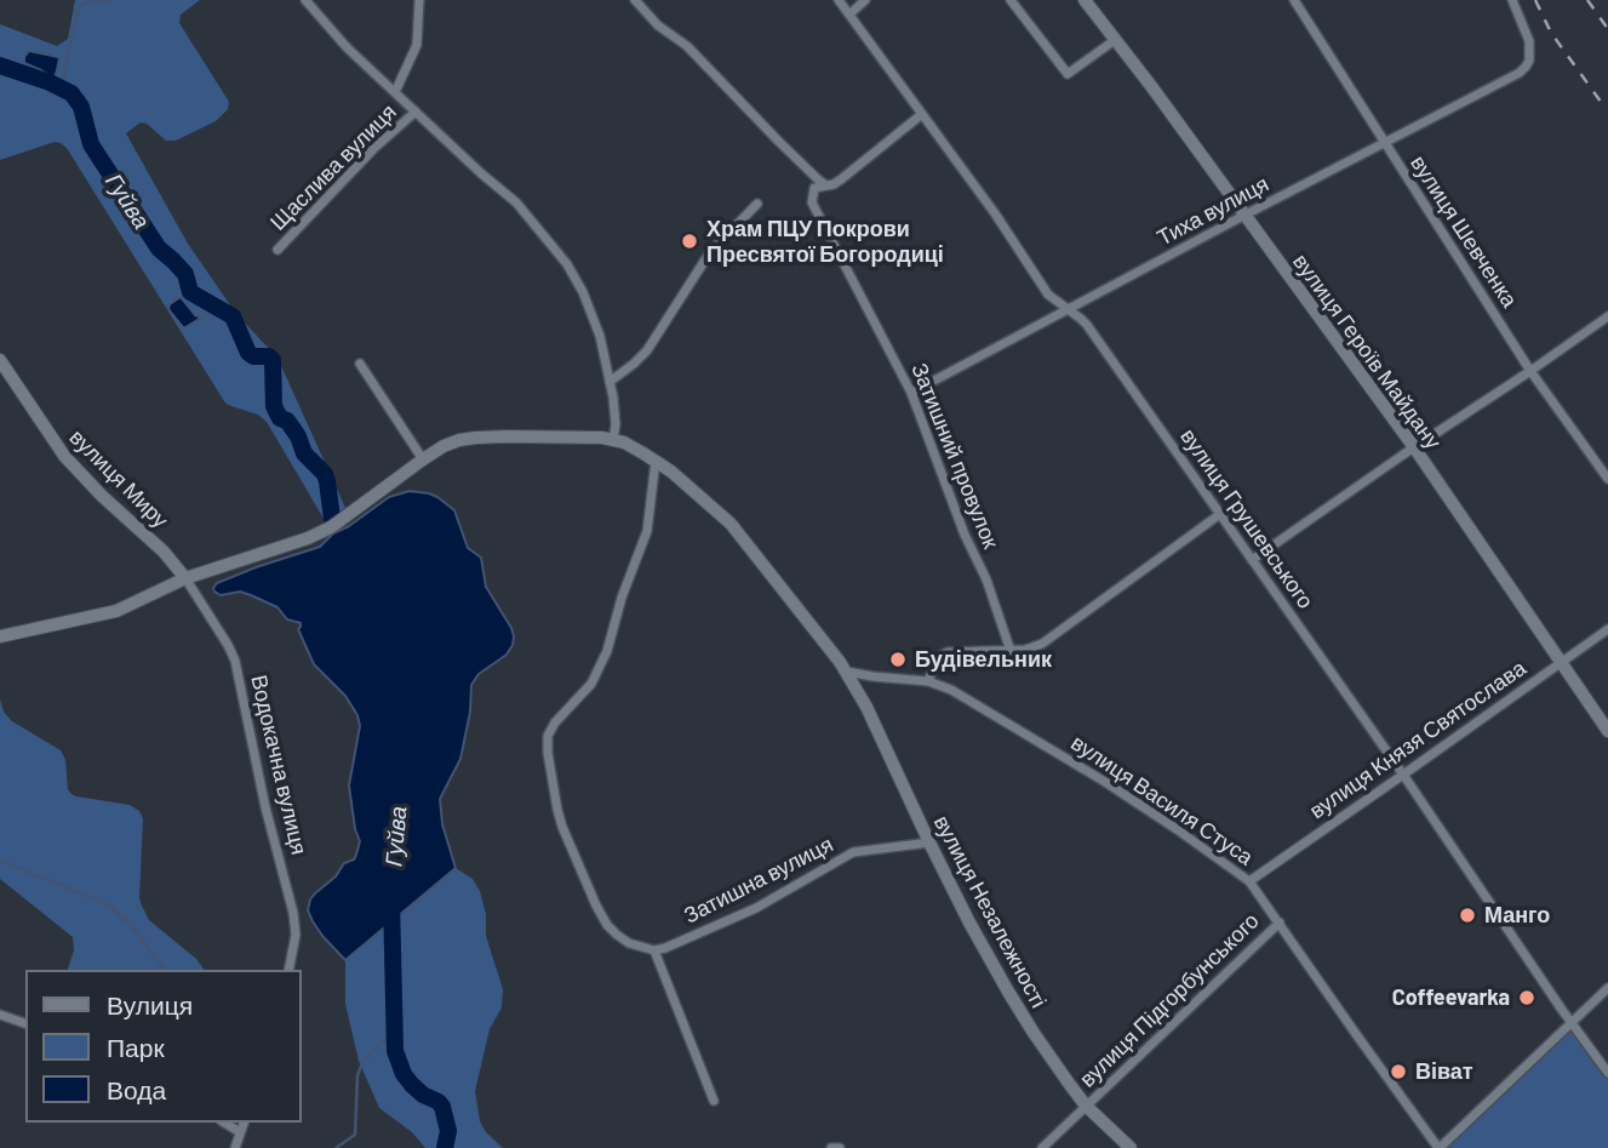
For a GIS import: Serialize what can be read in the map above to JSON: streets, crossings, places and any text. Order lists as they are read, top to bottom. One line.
{"streets":{"street":["Щаслива вулиця","Тиха вулиця","вулиця Шевченка","вулиця Героїв Майдану","Затишний провулок","вулиця Миру","вулиця Грушевського","вулиця Князя Святослава","Водокачна вулиця","вулиця Василя Стуса","Затишна вулиця","вулиця Незалежності","вулиця Підгорбунського"]},"crossings":[["Щаслива вулиця","вулиця Незалежності"],["Тиха вулиця","вулиця Шевченка"],["Тиха вулиця","вулиця Героїв Майдану"],["Тиха вулиця","Затишний провулок"],["Тиха вулиця","вулиця Грушевського"],["вулиця Героїв Майдану","вулиця Князя Святослава"],["вулиця Миру","Водокачна вулиця"],["вулиця Грушевського","вулиця Князя Святослава"],["вулиця Князя Святослава","вулиця Василя Стуса"],["вулиця Василя Стуса","вулиця Незалежності"],["вулиця Василя Стуса","вулиця Підгорбунського"],["Затишна вулиця","вулиця Незалежності"],["вулиця Незалежності","вулиця Підгорбунського"]],"water":["Гуйва"],"places":["Храм ПЦУ Покрови Пресвятої Богородиці","Будівельник","Манго","Coffeevarka","Віват"],"legend":["Вулиця","Парк","Вода"]}
